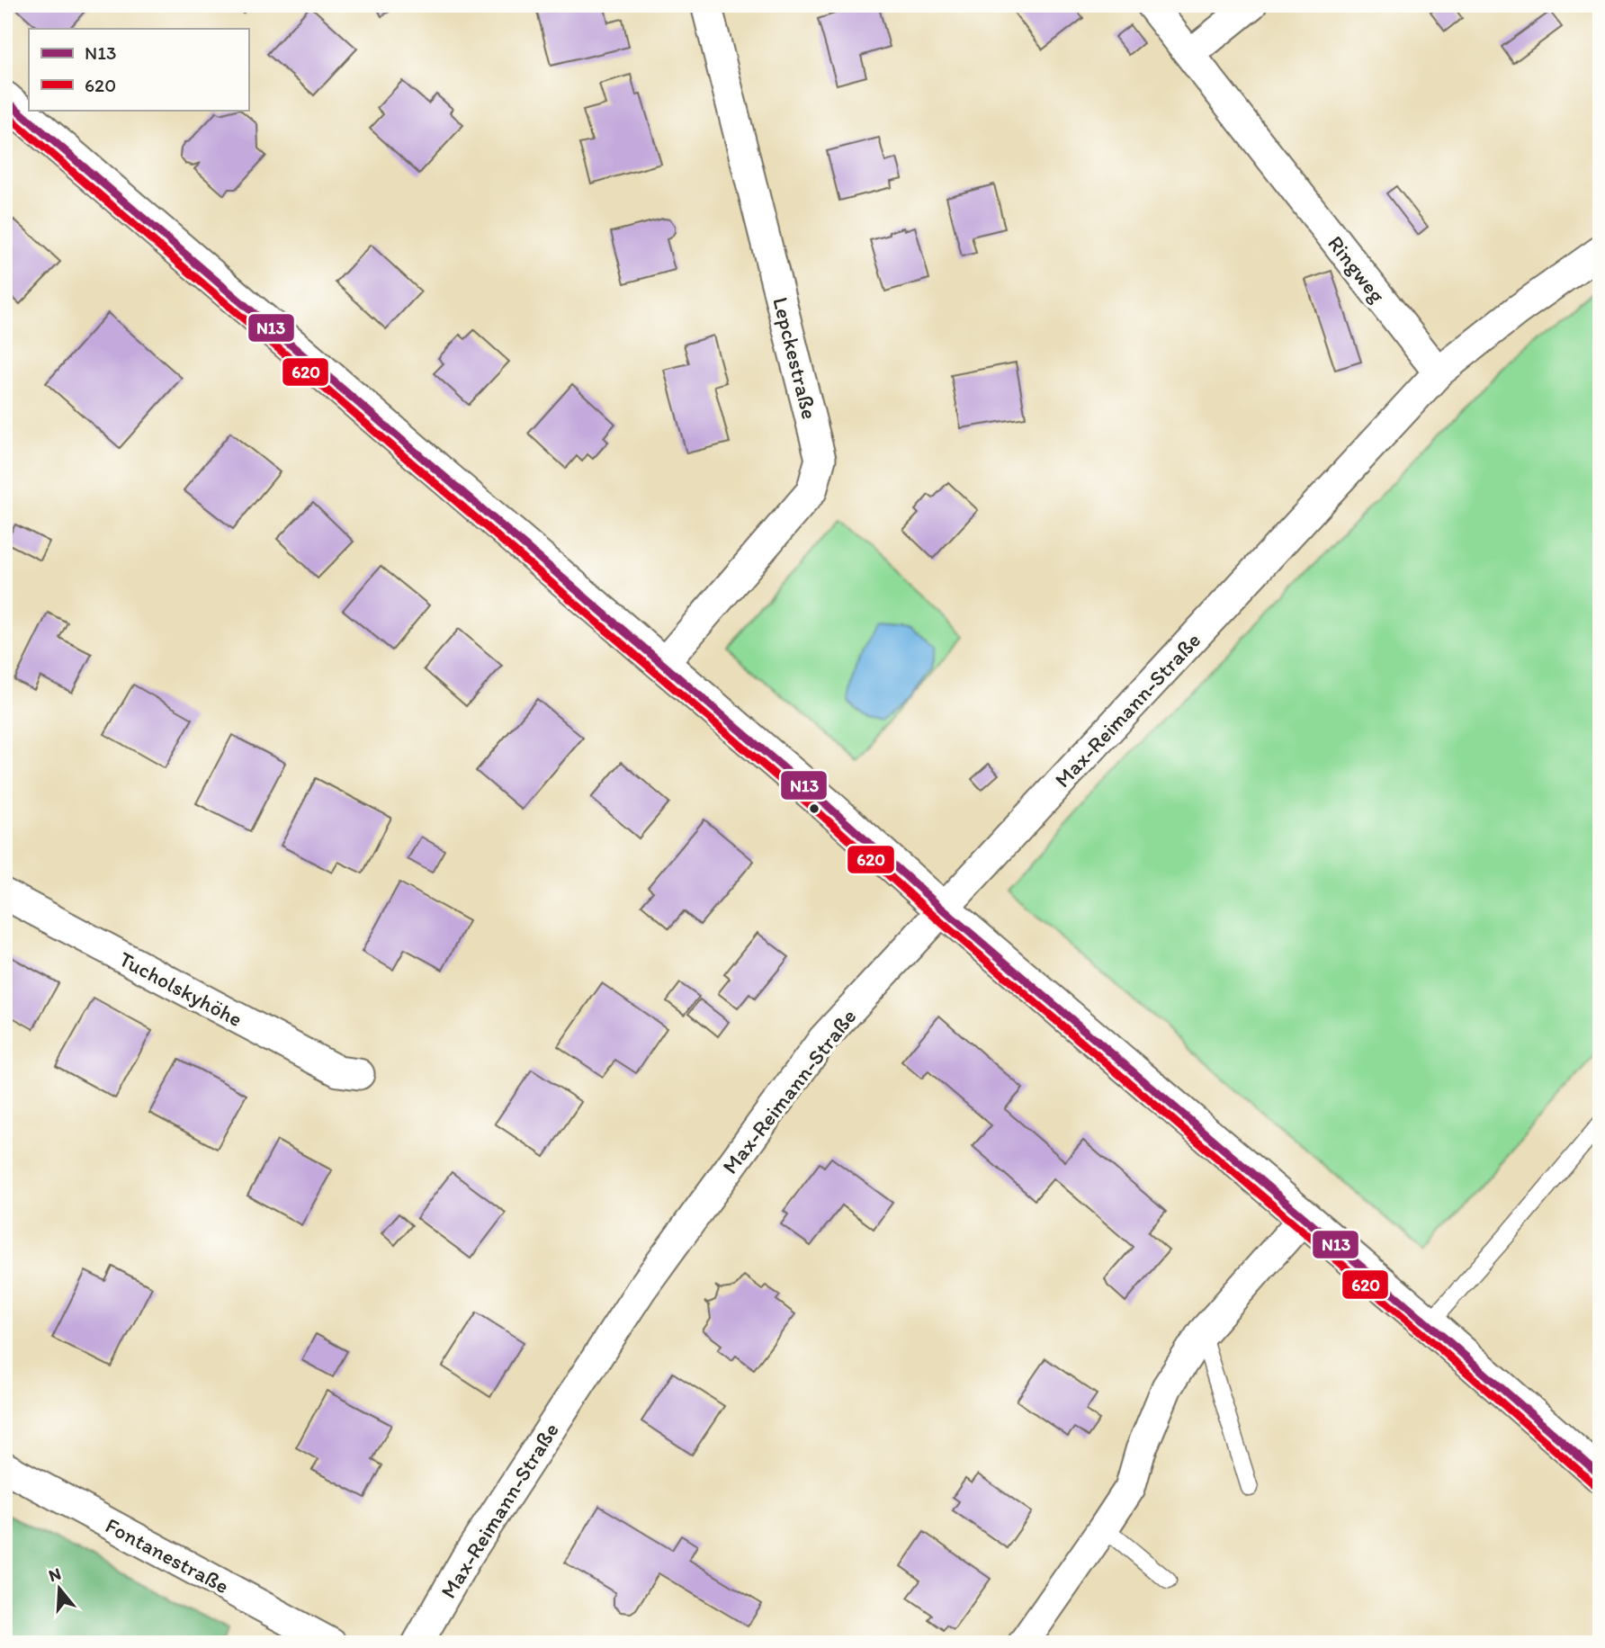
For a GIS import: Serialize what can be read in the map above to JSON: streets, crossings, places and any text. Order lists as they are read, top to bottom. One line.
{"streets":{"street":["Ringweg","Lepckestraße","Max-Reimann-Straße","Tucholskyhöhe","Fontanestraße"]},"crossings":[["Ringweg","Max-Reimann-Straße"]],"lines":["transit line N13","transit line 620"],"legend":["N13","620"],"north":"top"}
